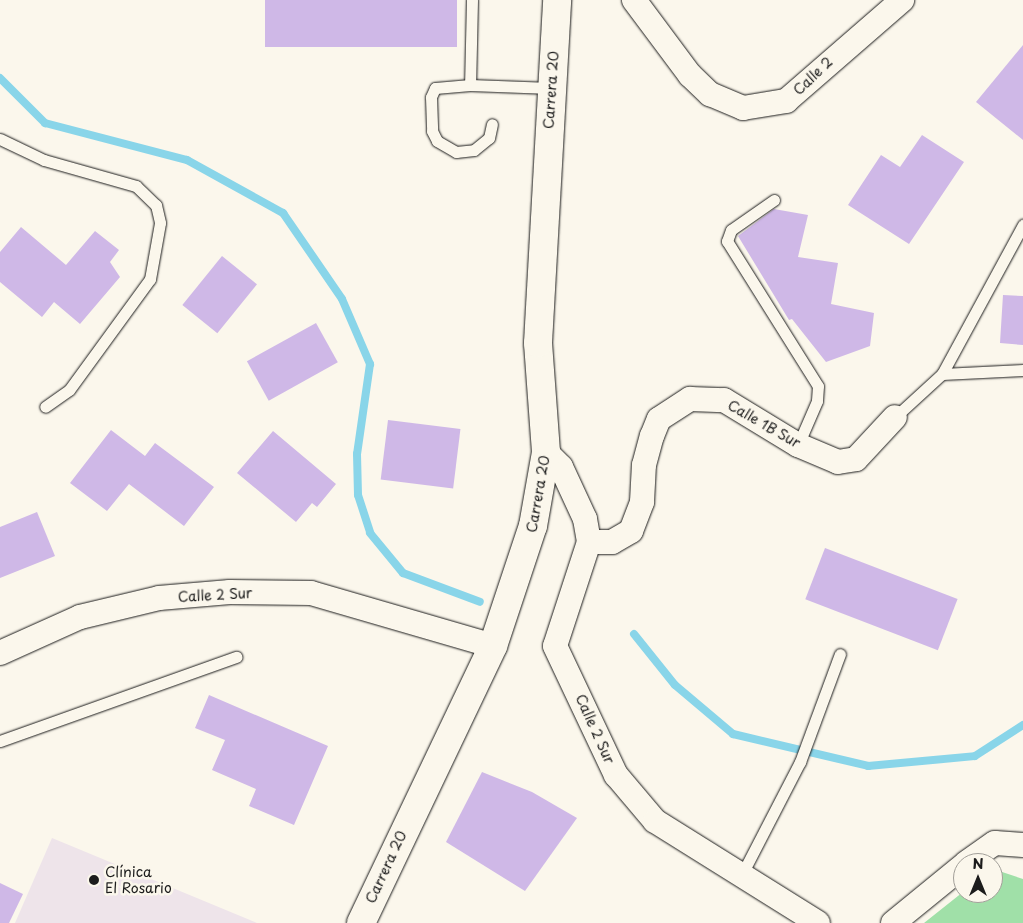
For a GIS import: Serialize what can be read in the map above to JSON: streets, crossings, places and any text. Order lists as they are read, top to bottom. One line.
{"streets":{"street":["Calle 2","Carrera 20","Calle 1B Sur","Calle 2 Sur"]},"crossings":[["Carrera 20","Calle 2 Sur"],["Calle 1B Sur","Calle 2 Sur"]],"places":["Clínica El Rosario"],"north":"top"}
